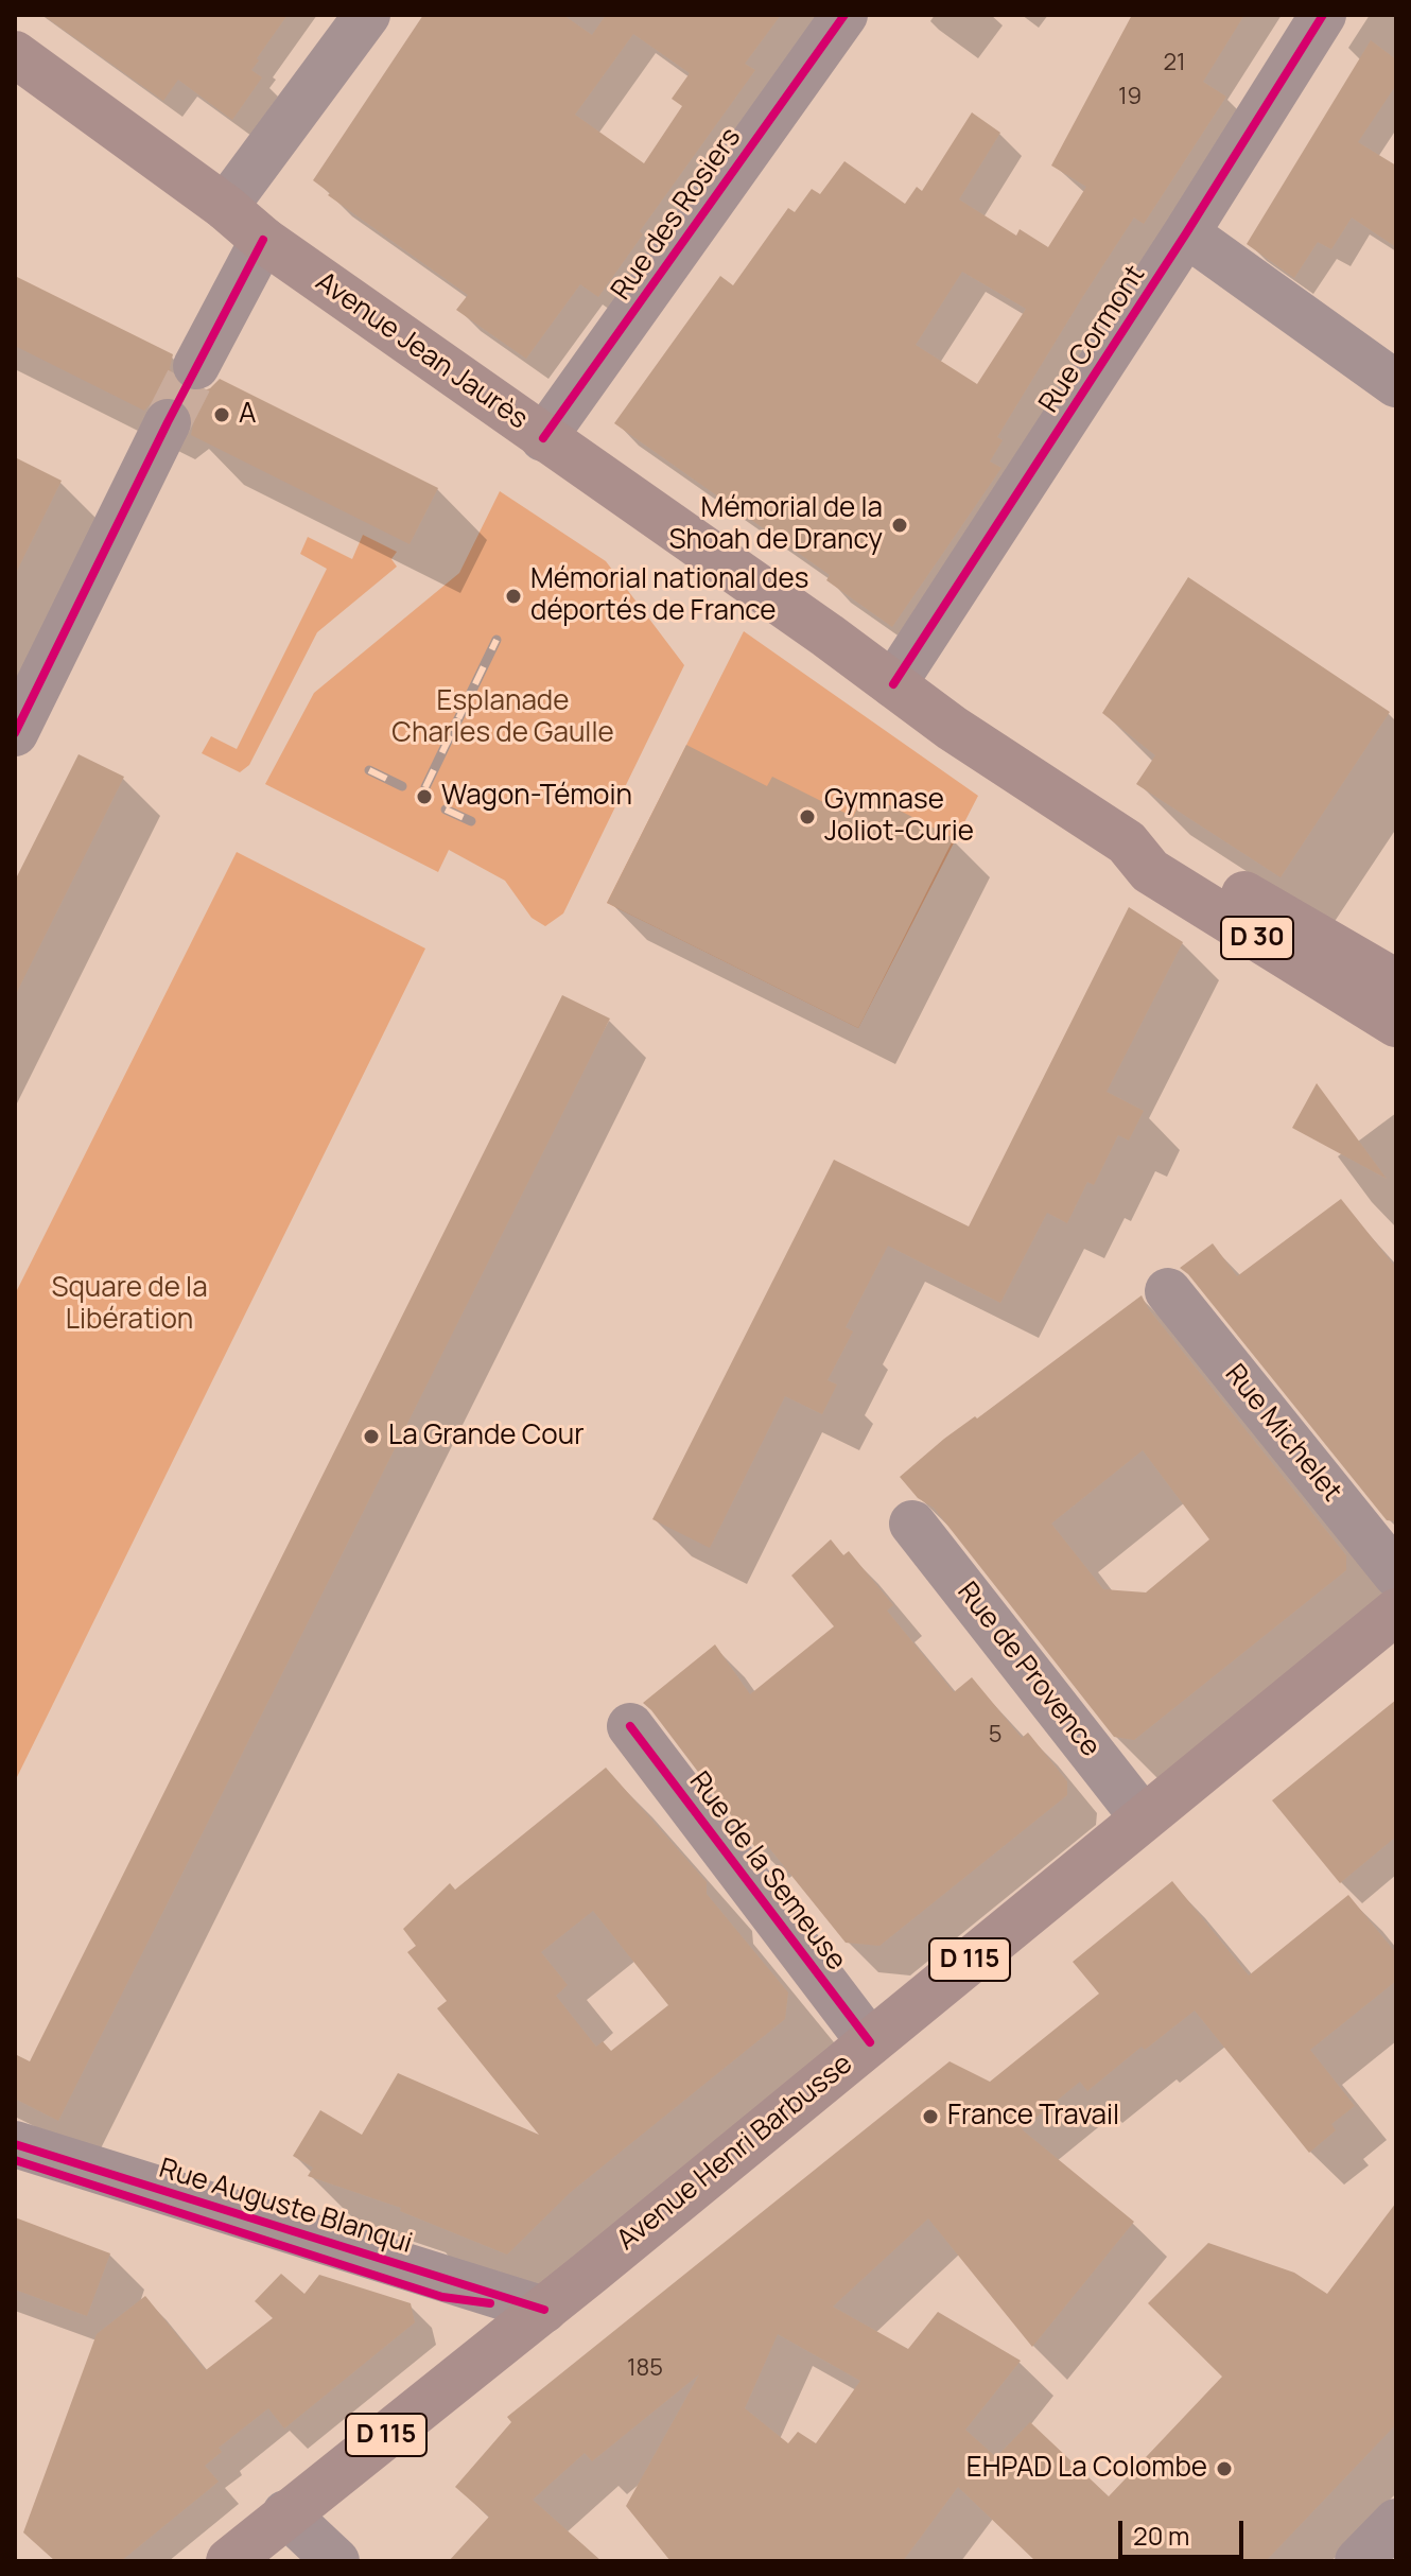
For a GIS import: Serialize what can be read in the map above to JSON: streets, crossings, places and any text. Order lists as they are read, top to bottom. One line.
{"streets":{"main road":["Avenue Jean Jaurès","D 30","D 115","Avenue Henri Barbusse"],"street":["Rue des Rosiers","Rue Cormont","Rue Michelet","Rue de Provence","Rue de la Semeuse","Rue Auguste Blanqui"]},"crossings":[["Rue des Rosiers","Avenue Jean Jaurès"],["Rue Cormont","Avenue Jean Jaurès"],["Rue de Provence","Avenue Henri Barbusse"],["Rue de la Semeuse","Avenue Henri Barbusse"],["Avenue Henri Barbusse","Rue Auguste Blanqui"]],"parks":["Esplanade Charles de Gaulle","Square de la Libération"],"places":["A","Mémorial de la Shoah de Drancy","Mémorial national des déportés de France","Wagon-Témoin","Gymnase Joliot-Curie","La Grande Cour","France Travail","EHPAD La Colombe"],"house_numbers":["21","19","5","185"],"scale_bar":"20 m"}
